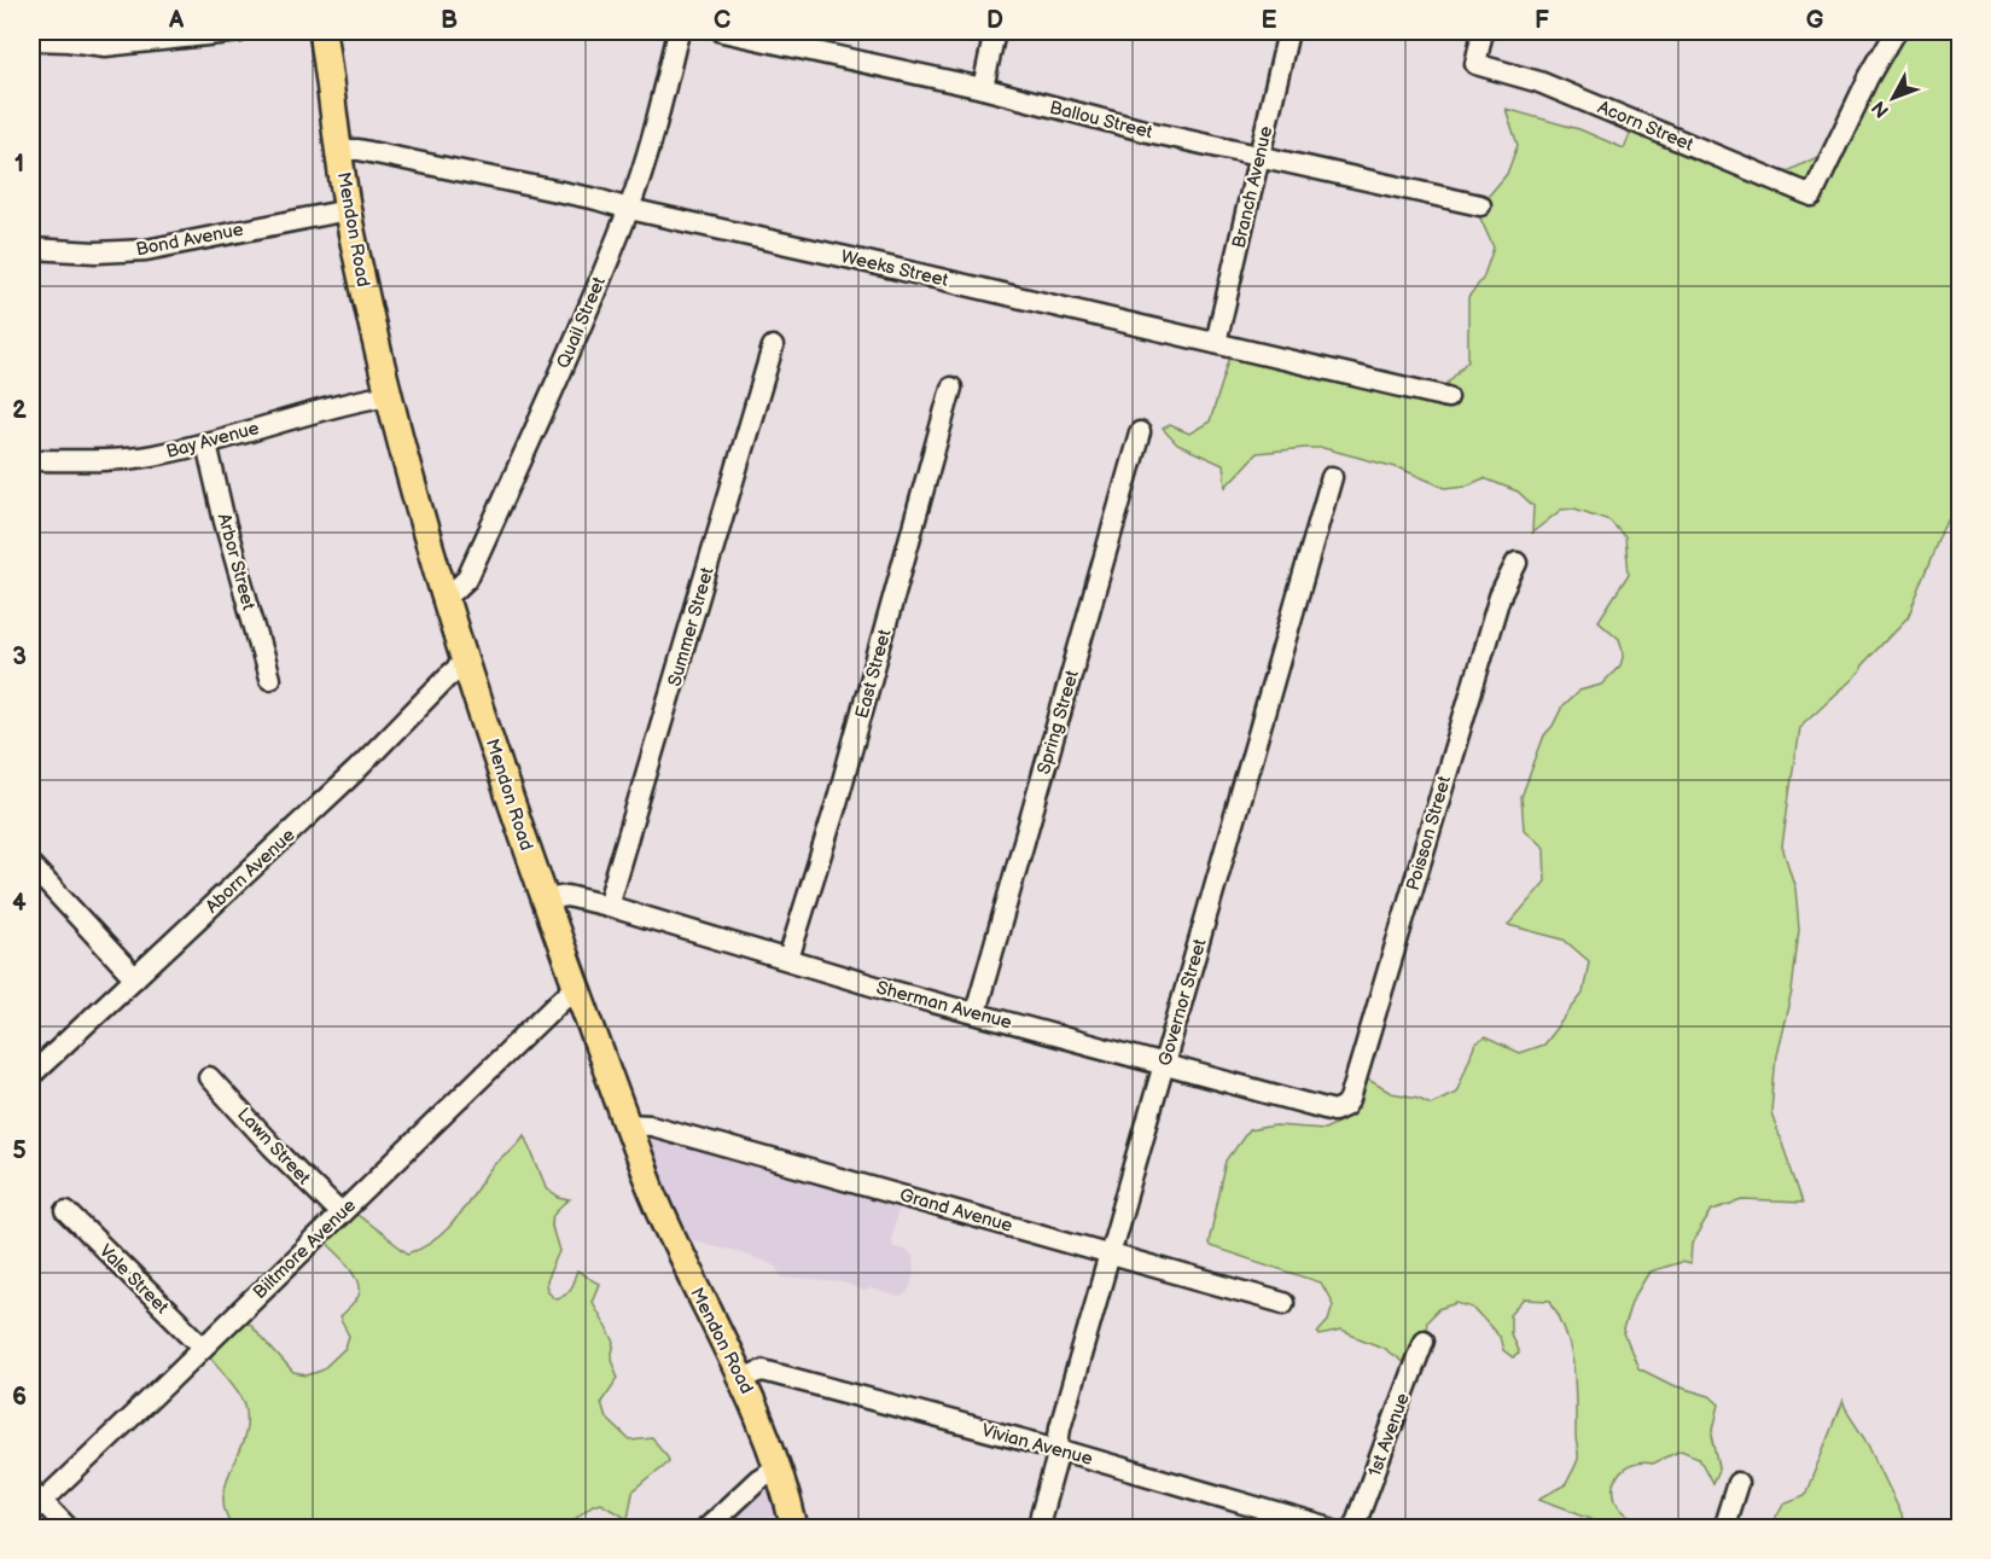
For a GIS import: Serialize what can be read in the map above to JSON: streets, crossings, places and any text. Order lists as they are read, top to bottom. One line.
{"streets":{"main road":["Mendon Road"],"street":["Ballou Street","Acorn Street","Branch Avenue","Bond Avenue","Weeks Street","Quail Street","Bay Avenue","Arbor Street","Summer Street","East Street","Spring Street","Poisson Street","Aborn Avenue","Governor Street","Sherman Avenue","Lawn Street","Grand Avenue","Biltmore Avenue","Vale Street","1st Avenue","Vivian Avenue"]},"crossings":[["Ballou Street","Branch Avenue"],["Branch Avenue","Weeks Street"],["Mendon Road","Bond Avenue"],["Mendon Road","Weeks Street"],["Mendon Road","Quail Street"],["Mendon Road","Bay Avenue"],["Mendon Road","Aborn Avenue"],["Mendon Road","Sherman Avenue"],["Mendon Road","Grand Avenue"],["Mendon Road","Biltmore Avenue"],["Mendon Road","Vivian Avenue"],["Weeks Street","Quail Street"],["Bay Avenue","Arbor Street"],["Summer Street","Sherman Avenue"],["East Street","Sherman Avenue"],["Spring Street","Sherman Avenue"],["Poisson Street","Sherman Avenue"],["Governor Street","Sherman Avenue"],["Governor Street","Grand Avenue"],["Governor Street","Vivian Avenue"],["Lawn Street","Biltmore Avenue"],["Biltmore Avenue","Vale Street"]],"north":"bottom left","grid":{"columns":["A","B","C","D","E","F","G"],"rows":["1","2","3","4","5","6"]}}
